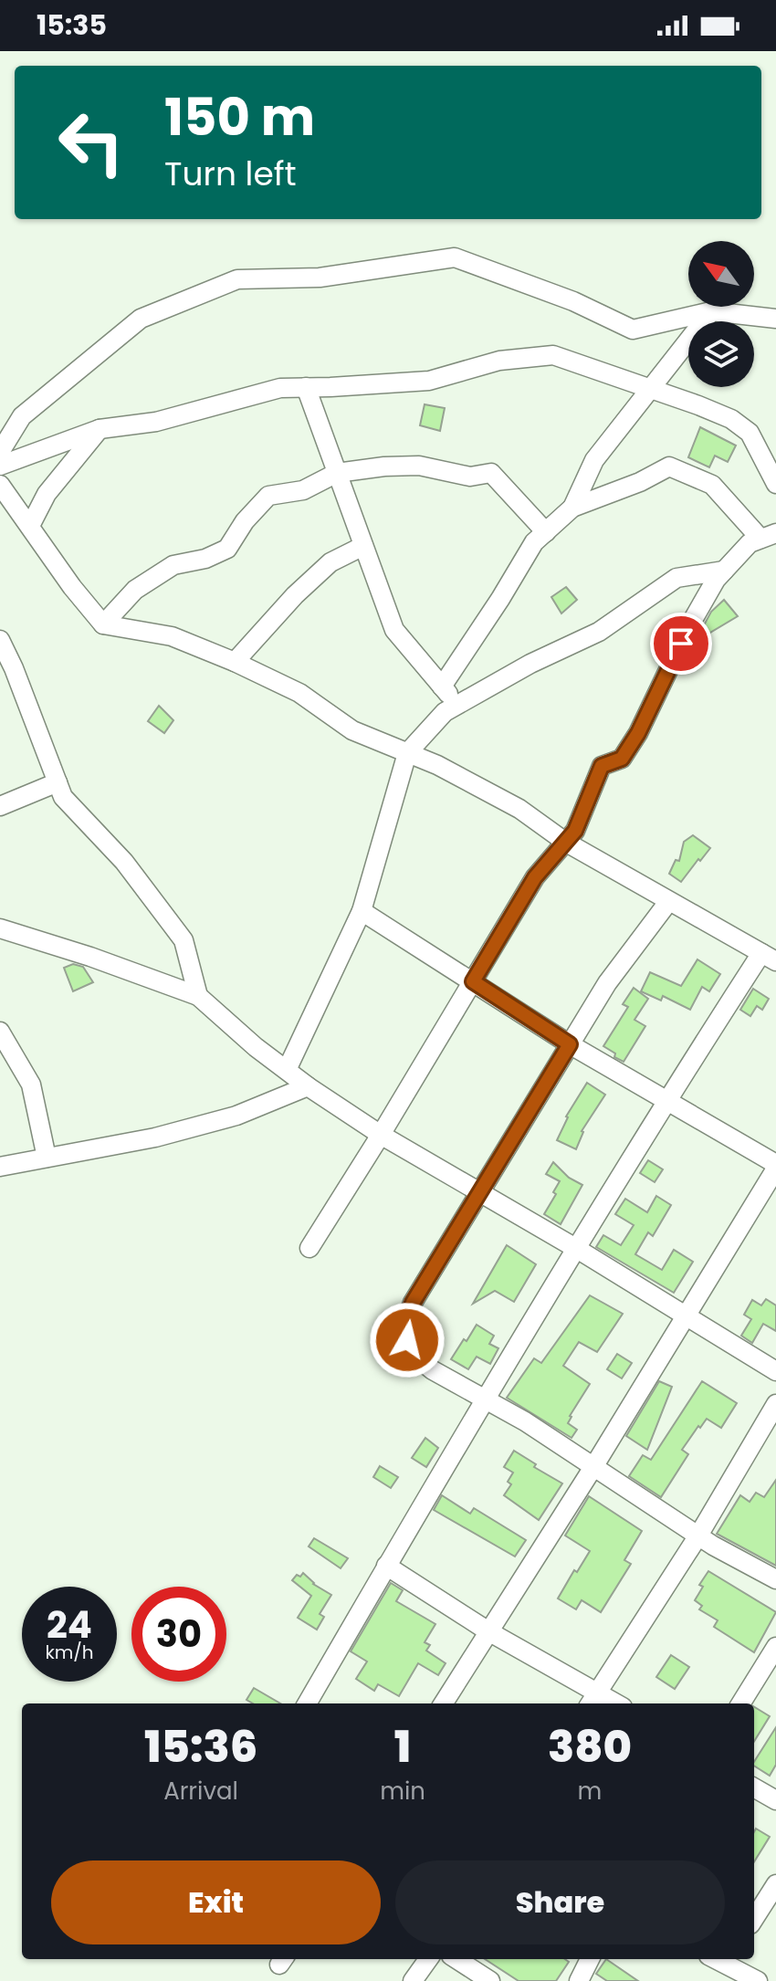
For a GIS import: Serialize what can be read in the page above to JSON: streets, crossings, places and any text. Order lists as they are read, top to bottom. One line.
{"north":"top left","page":{"status":"15:35","turn":["150 m","Turn left"],"speed":"24 km/h","limit":"30","eta":["15:36","Arrival","1","min","380","m"],"buttons":["Exit","Share"]}}
